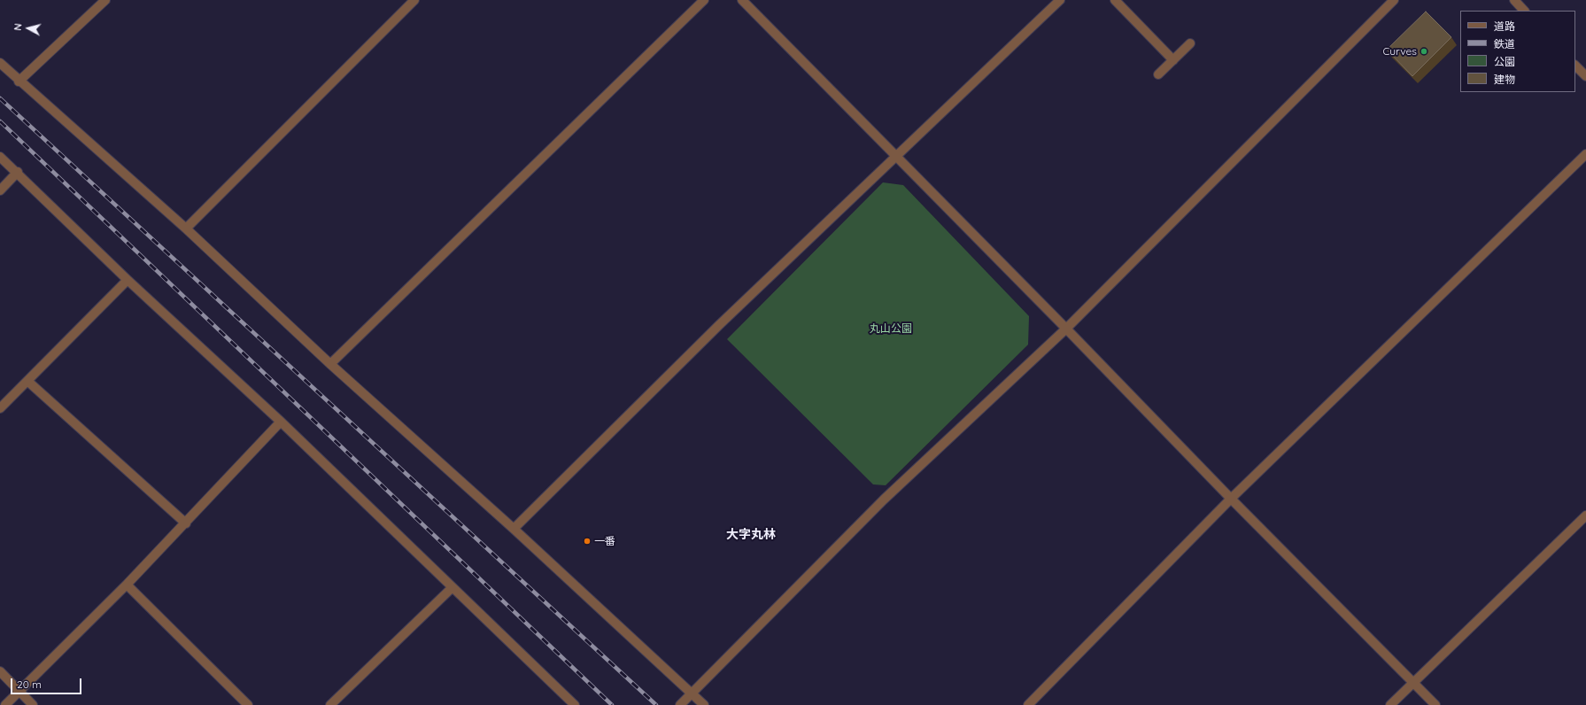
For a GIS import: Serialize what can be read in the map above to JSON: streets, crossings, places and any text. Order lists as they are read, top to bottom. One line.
{"districts":["大字丸林"],"parks":["丸山公園"],"places":["Curves","一番"],"legend":["道路","鉄道","公園","建物"],"scale_bar":"20 m","north":"left"}
